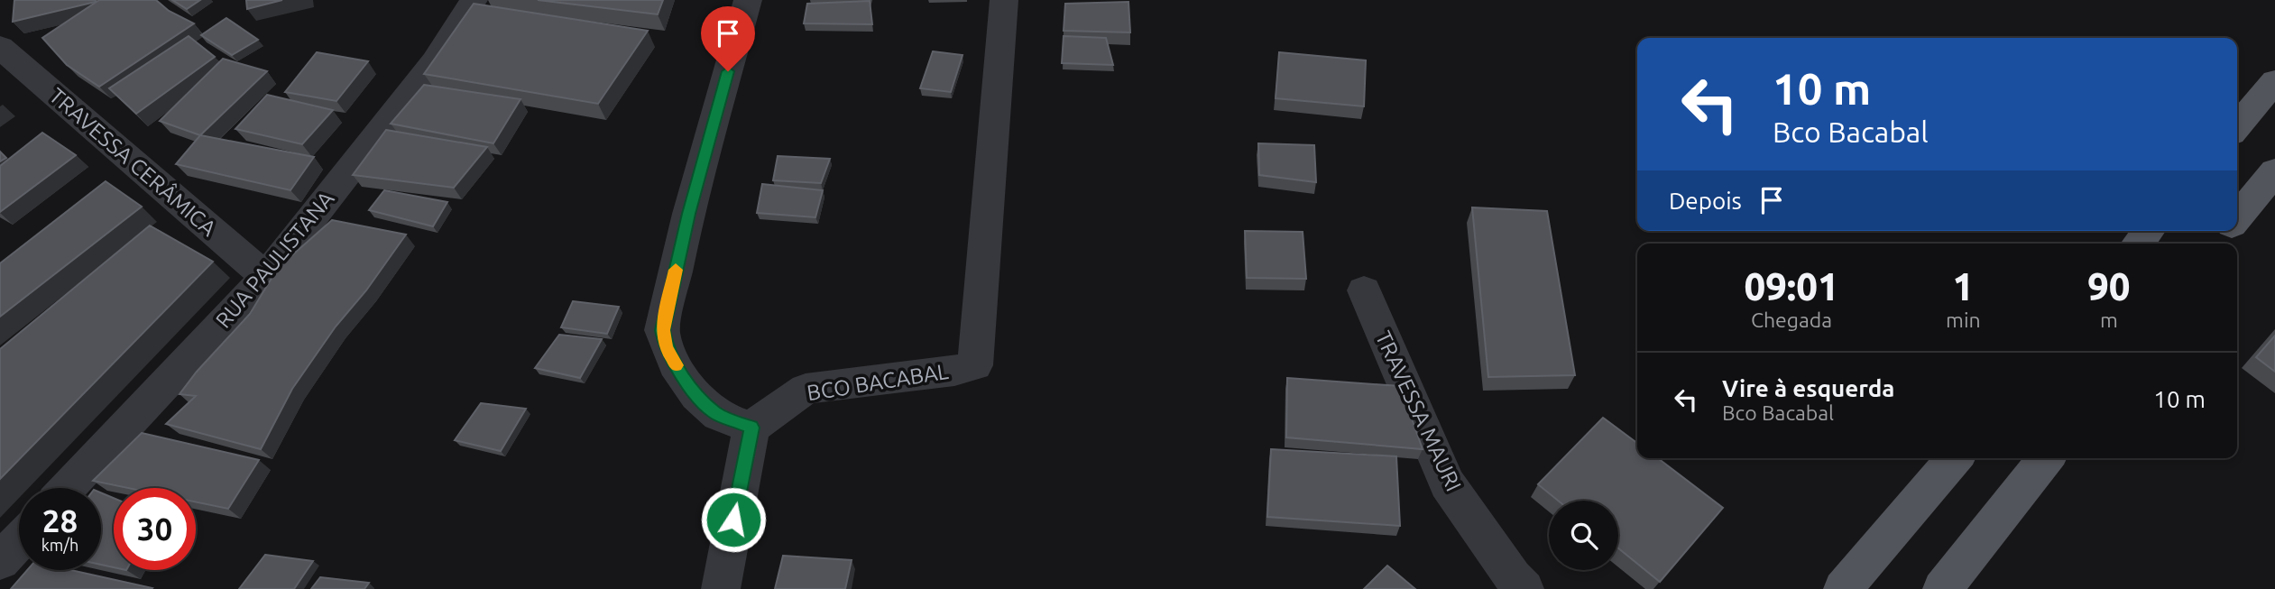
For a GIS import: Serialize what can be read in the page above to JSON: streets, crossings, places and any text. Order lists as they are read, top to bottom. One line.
{"streets":{"street":["TRAVESSA CERÂMICA","RUA PAULISTANA","BCO BACABAL","TRAVESSA MAURI"]},"crossings":[["TRAVESSA CERÂMICA","RUA PAULISTANA"]],"page":{"turn":["10 m","Bco Bacabal"],"then":"Depois","eta":["09:01","Chegada","1","min","90","m"],"list":[{"name":"Vire à esquerda","note":"Bco Bacabal","value":"10 m"}],"speed":"28 km/h","limit":"30"}}
